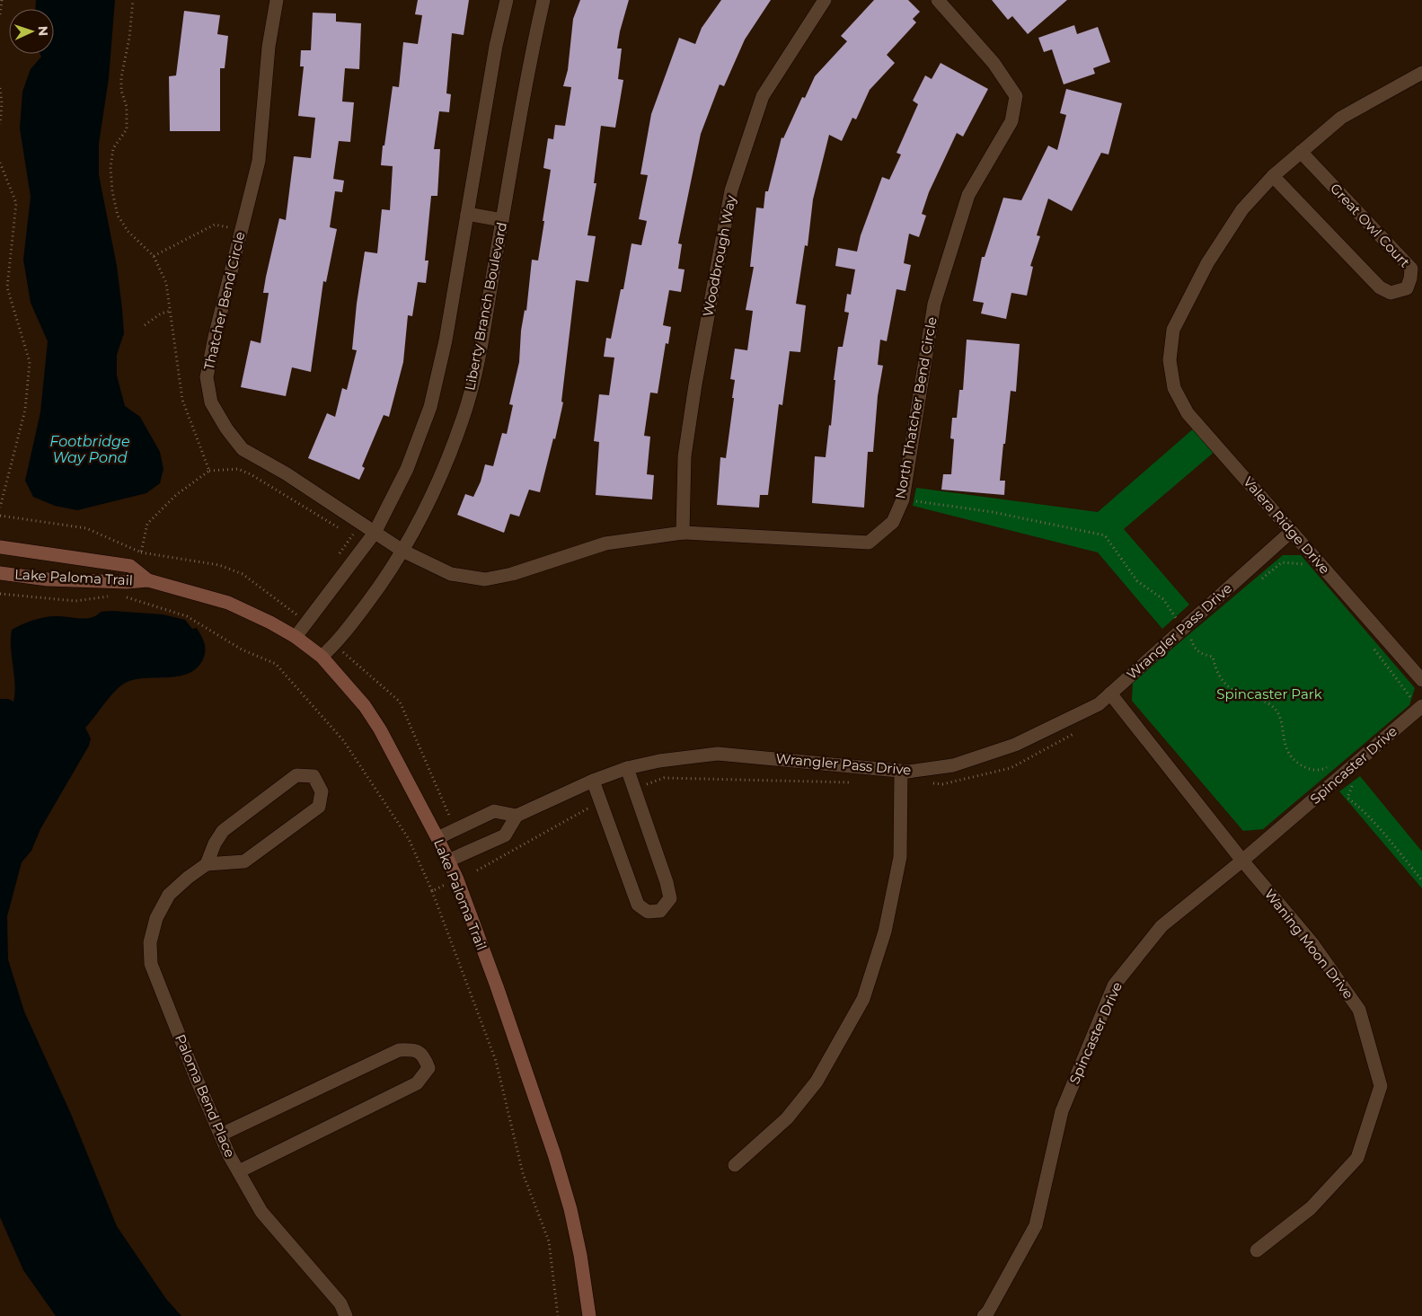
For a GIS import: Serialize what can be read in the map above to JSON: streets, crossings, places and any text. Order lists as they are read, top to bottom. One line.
{"streets":{"street":["Great Owl Court","Woodbrough Way","Thatcher Bend Circle","Liberty Branch Boulevard","North Thatcher Bend Circle","Valera Ridge Drive","Lake Paloma Trail","Wrangler Pass Drive","Spincaster Drive","Waning Moon Drive","Paloma Bend Place"]},"crossings":[["Great Owl Court","Valera Ridge Drive"],["Woodbrough Way","North Thatcher Bend Circle"],["Thatcher Bend Circle","North Thatcher Bend Circle"],["Liberty Branch Boulevard","North Thatcher Bend Circle"],["Liberty Branch Boulevard","Lake Paloma Trail"],["Valera Ridge Drive","Wrangler Pass Drive"],["Wrangler Pass Drive","Waning Moon Drive"],["Spincaster Drive","Waning Moon Drive"]],"water":["Footbridge Way Pond"],"parks":["Spincaster Park"],"north":"right"}
